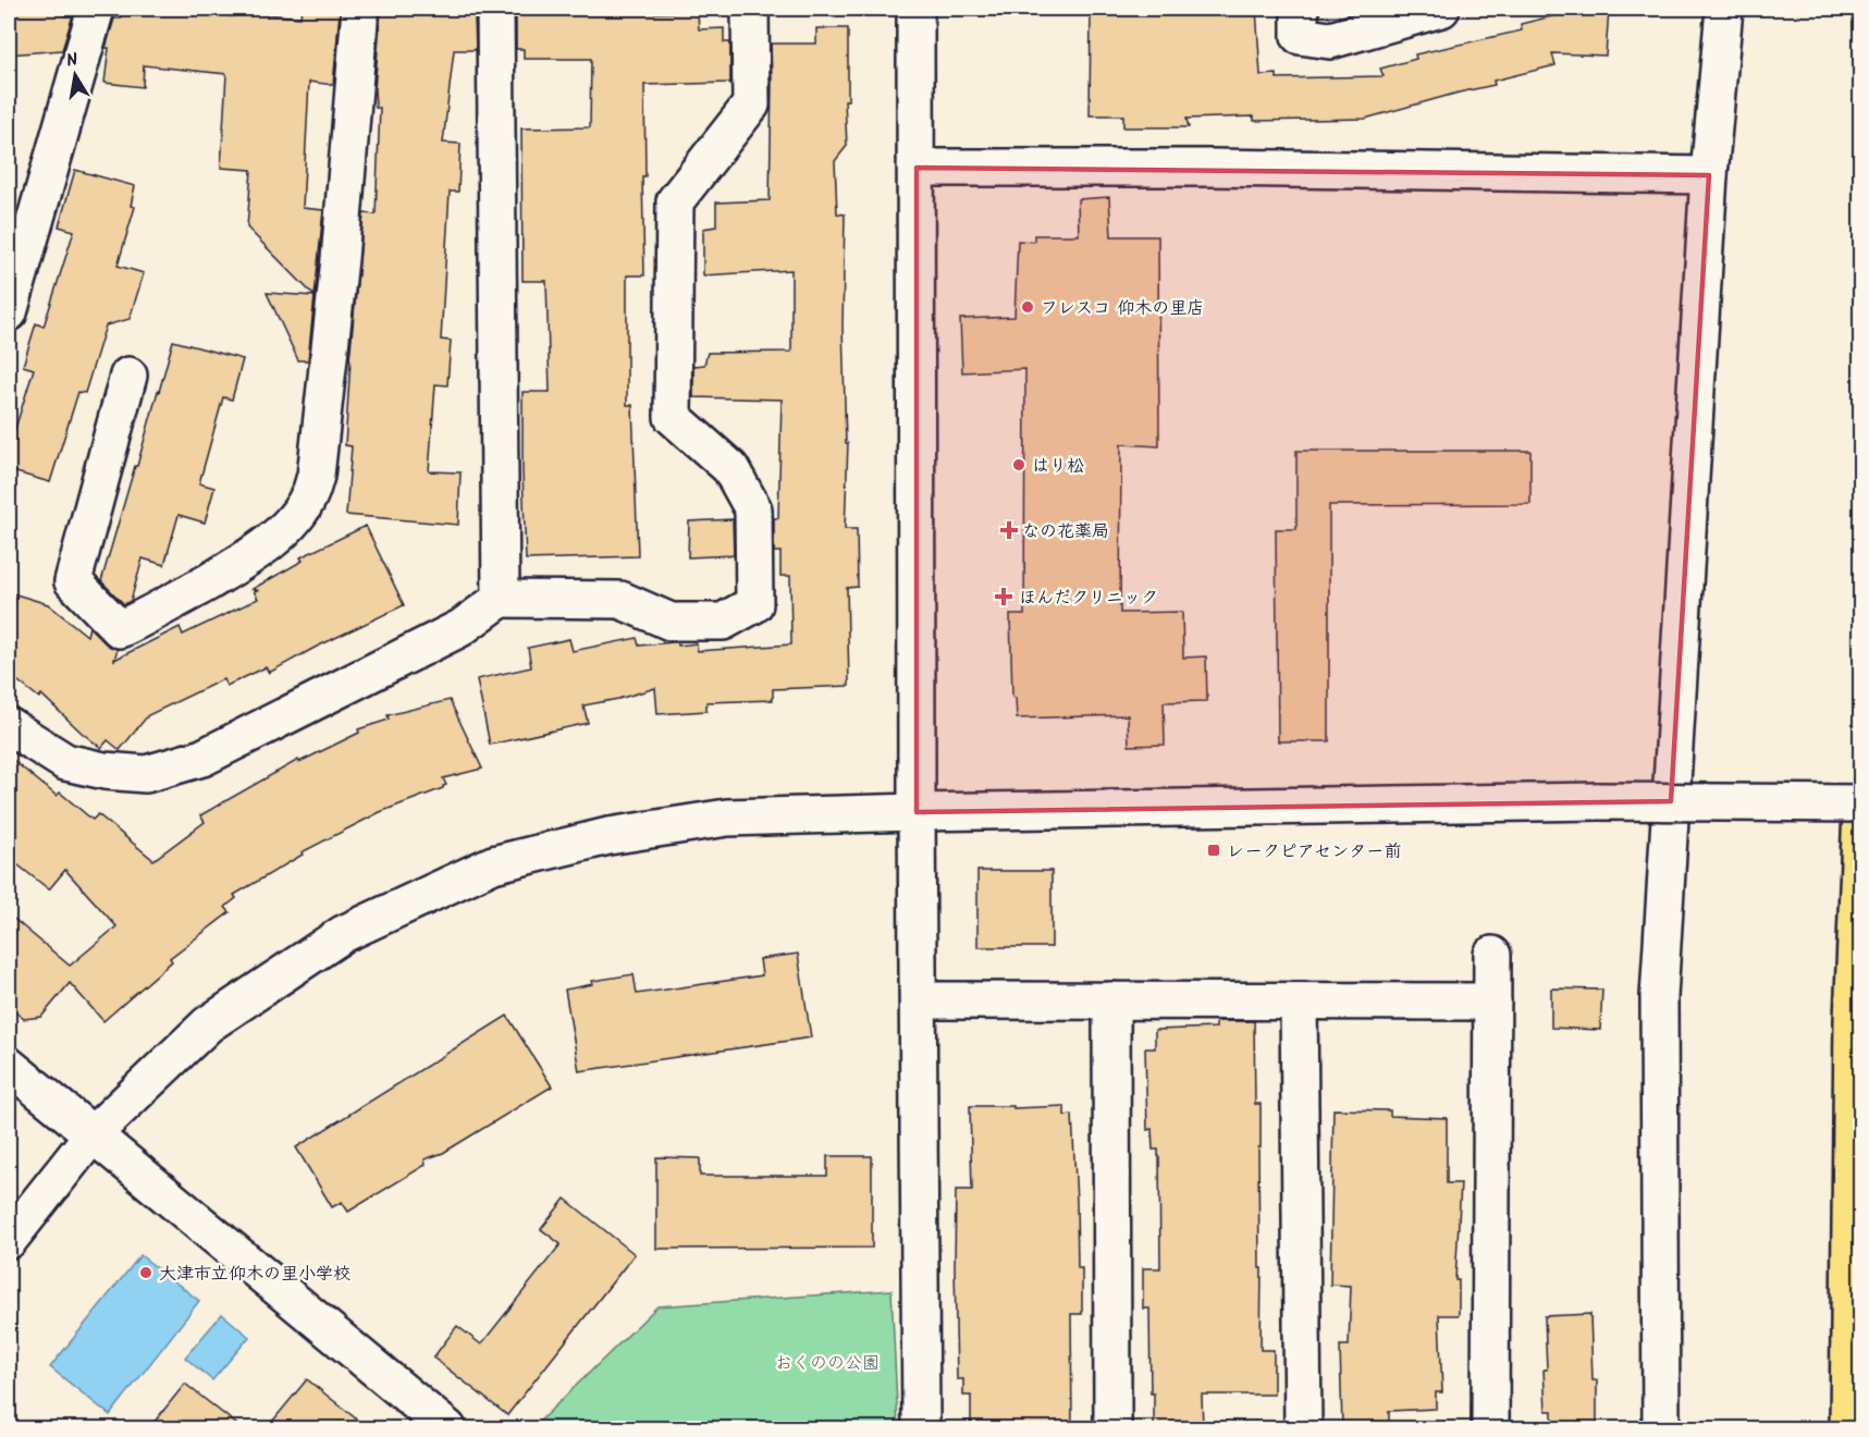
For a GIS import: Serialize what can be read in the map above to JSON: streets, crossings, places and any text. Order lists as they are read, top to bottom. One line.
{"parks":["おくのの公園"],"places":{"other":["フレスコ 仰木の里店","はり松","大津市立仰木の里小学校"],"health":["なの花薬局","ほんだクリニック"],"transit":["レークピアセンター前"]},"north":"top"}
